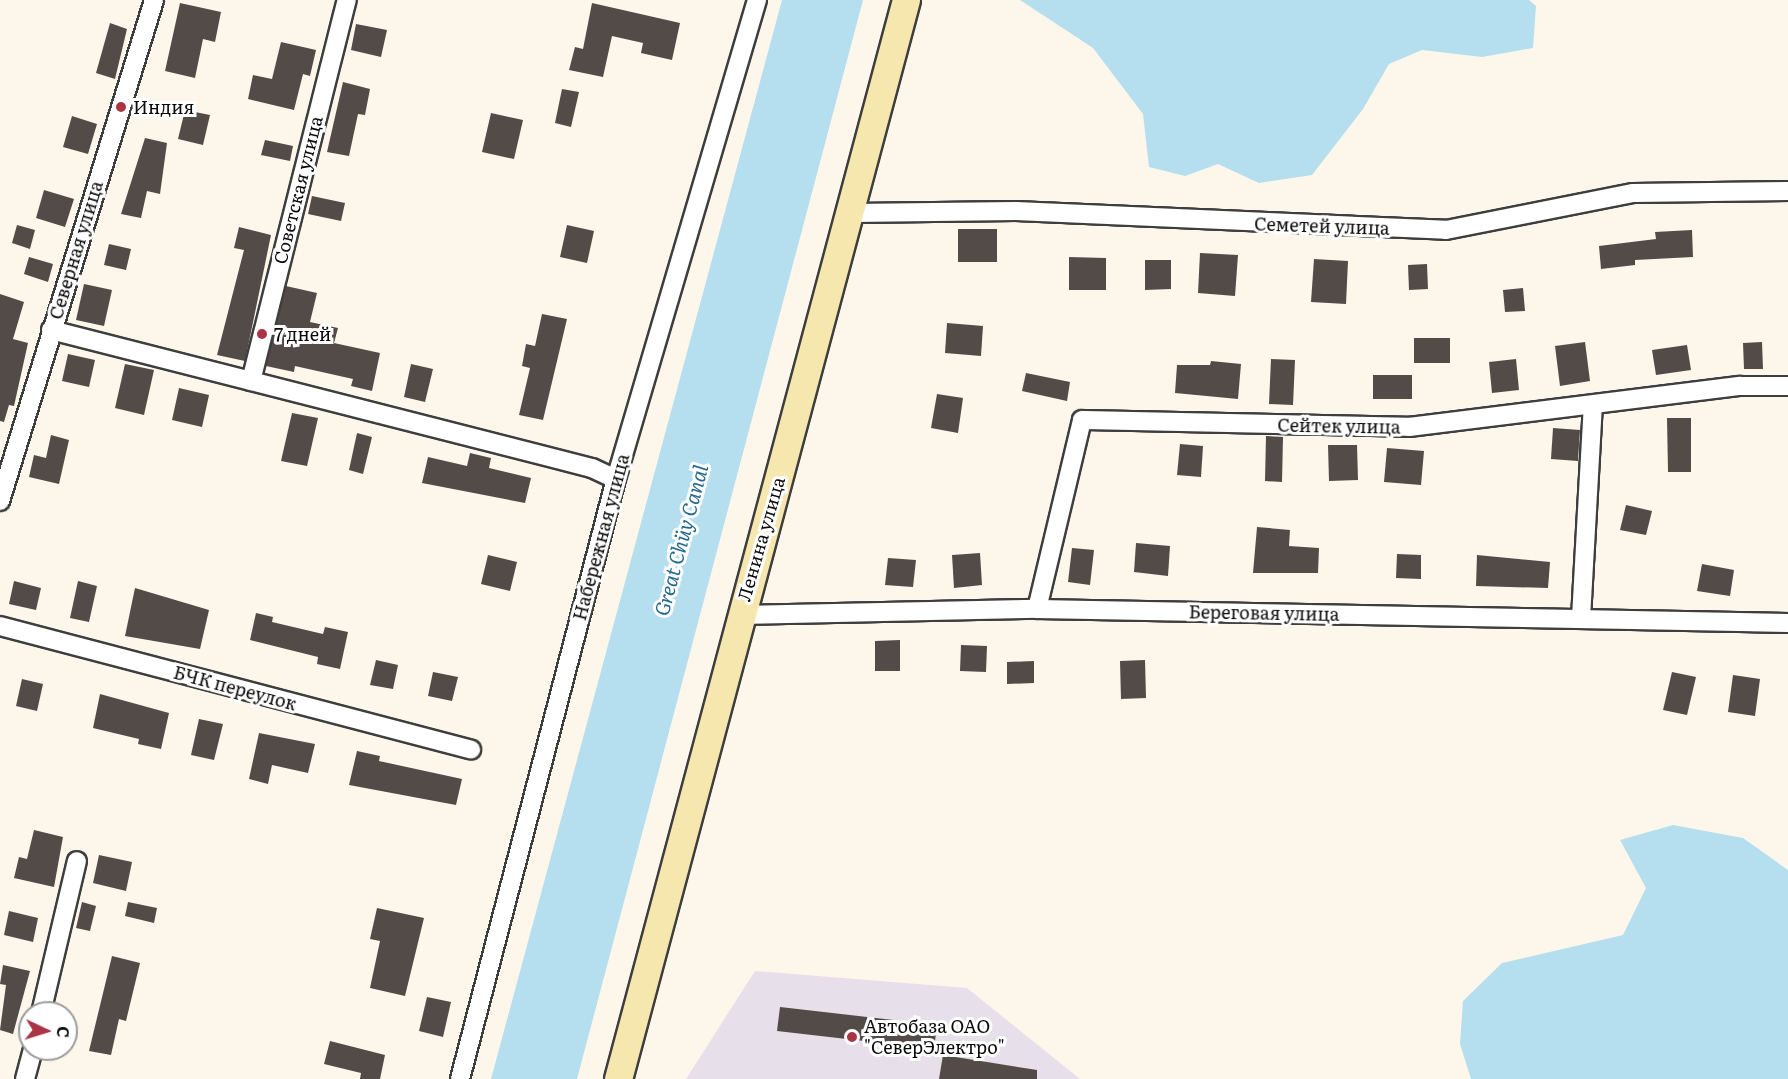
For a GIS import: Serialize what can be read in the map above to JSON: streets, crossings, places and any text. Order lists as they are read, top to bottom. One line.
{"streets":{"street":["Советская улица","Семетей улица","Северная улица","Сейтек улица","Набережная улица","Ленина улица","Береговая улица","БЧК переулок"]},"crossings":[["Семетей улица","Ленина улица"],["Сейтек улица","Береговая улица"],["Ленина улица","Береговая улица"]],"water":["Great Chüy Canal"],"places":["Индия","7 дней","Автобаза ОАО \"СеверЭлектро\""],"north":"right"}
